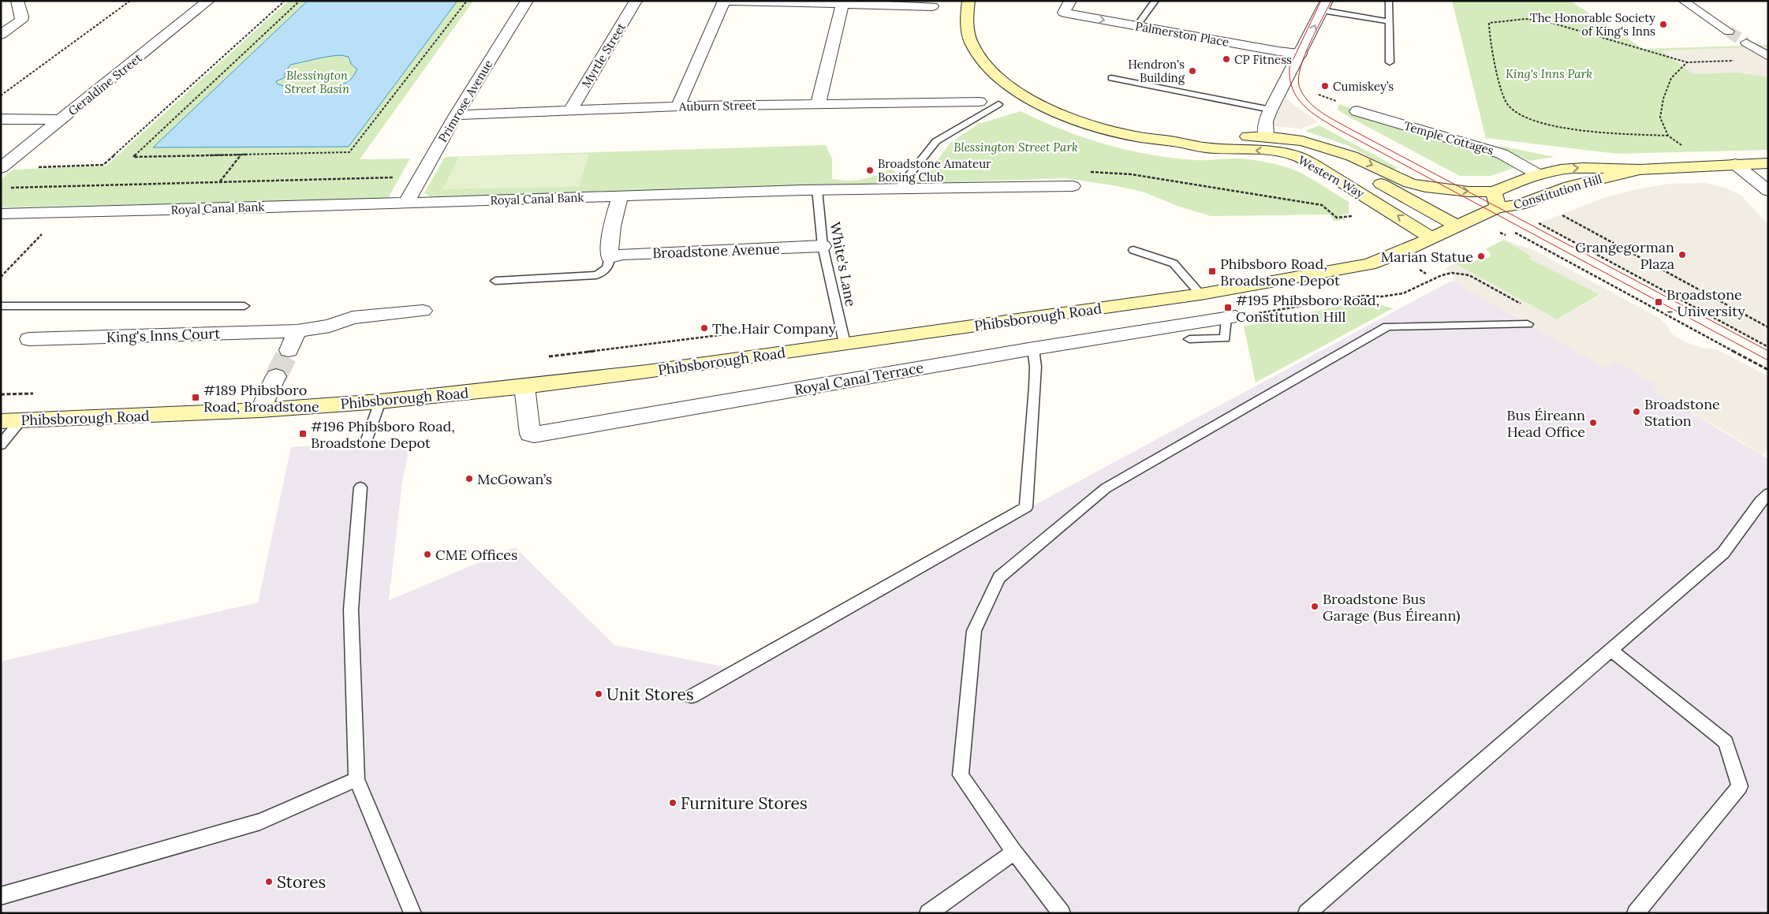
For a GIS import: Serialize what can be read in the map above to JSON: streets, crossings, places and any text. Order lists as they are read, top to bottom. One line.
{"streets":{"main road":["Western Way","Constitution Hill","Phibsborough Road"],"street":["Palmerston Place","Myrtle Street","Geraldine Street","Primrose Avenue","Auburn Street","Temple Cottages","Royal Canal Bank","Broadstone Avenue","King's Inns Court","Royal Canal Terrace"],"lane":["White's Lane"]},"crossings":[["Myrtle Street","Auburn Street"],["Primrose Avenue","Auburn Street"],["Primrose Avenue","Royal Canal Bank"],["Temple Cottages","Constitution Hill"],["Western Way","Constitution Hill"],["Western Way","Phibsborough Road"],["Constitution Hill","Phibsborough Road"],["Royal Canal Bank","White's Lane"],["Broadstone Avenue","White's Lane"],["White's Lane","Phibsborough Road"],["Phibsborough Road","Royal Canal Terrace"]],"parks":["King's Inns Park","Blessington Street Basin","Blessington Street Park"],"places":{"other":["The Honorable Society of King's Inns","CP Fitness","Hendron's Building","Cumiskey’s","Broadstone Amateur Boxing Club","Grangegorman Plaza","Marian Statue","The Hair Company","Broadstone Station","Bus Éireann Head Office","McGowan’s","CME Offices","Broadstone Bus Garage (Bus Éireann)","Unit Stores","Furniture Stores","Stores"],"transit":["Phibsboro Road, Broadstone Depot","Broadstone - University","#195 Phibsboro Road, Constitution Hill","#189 Phibsboro Road, Broadstone","#196 Phibsboro Road, Broadstone Depot"]}}
